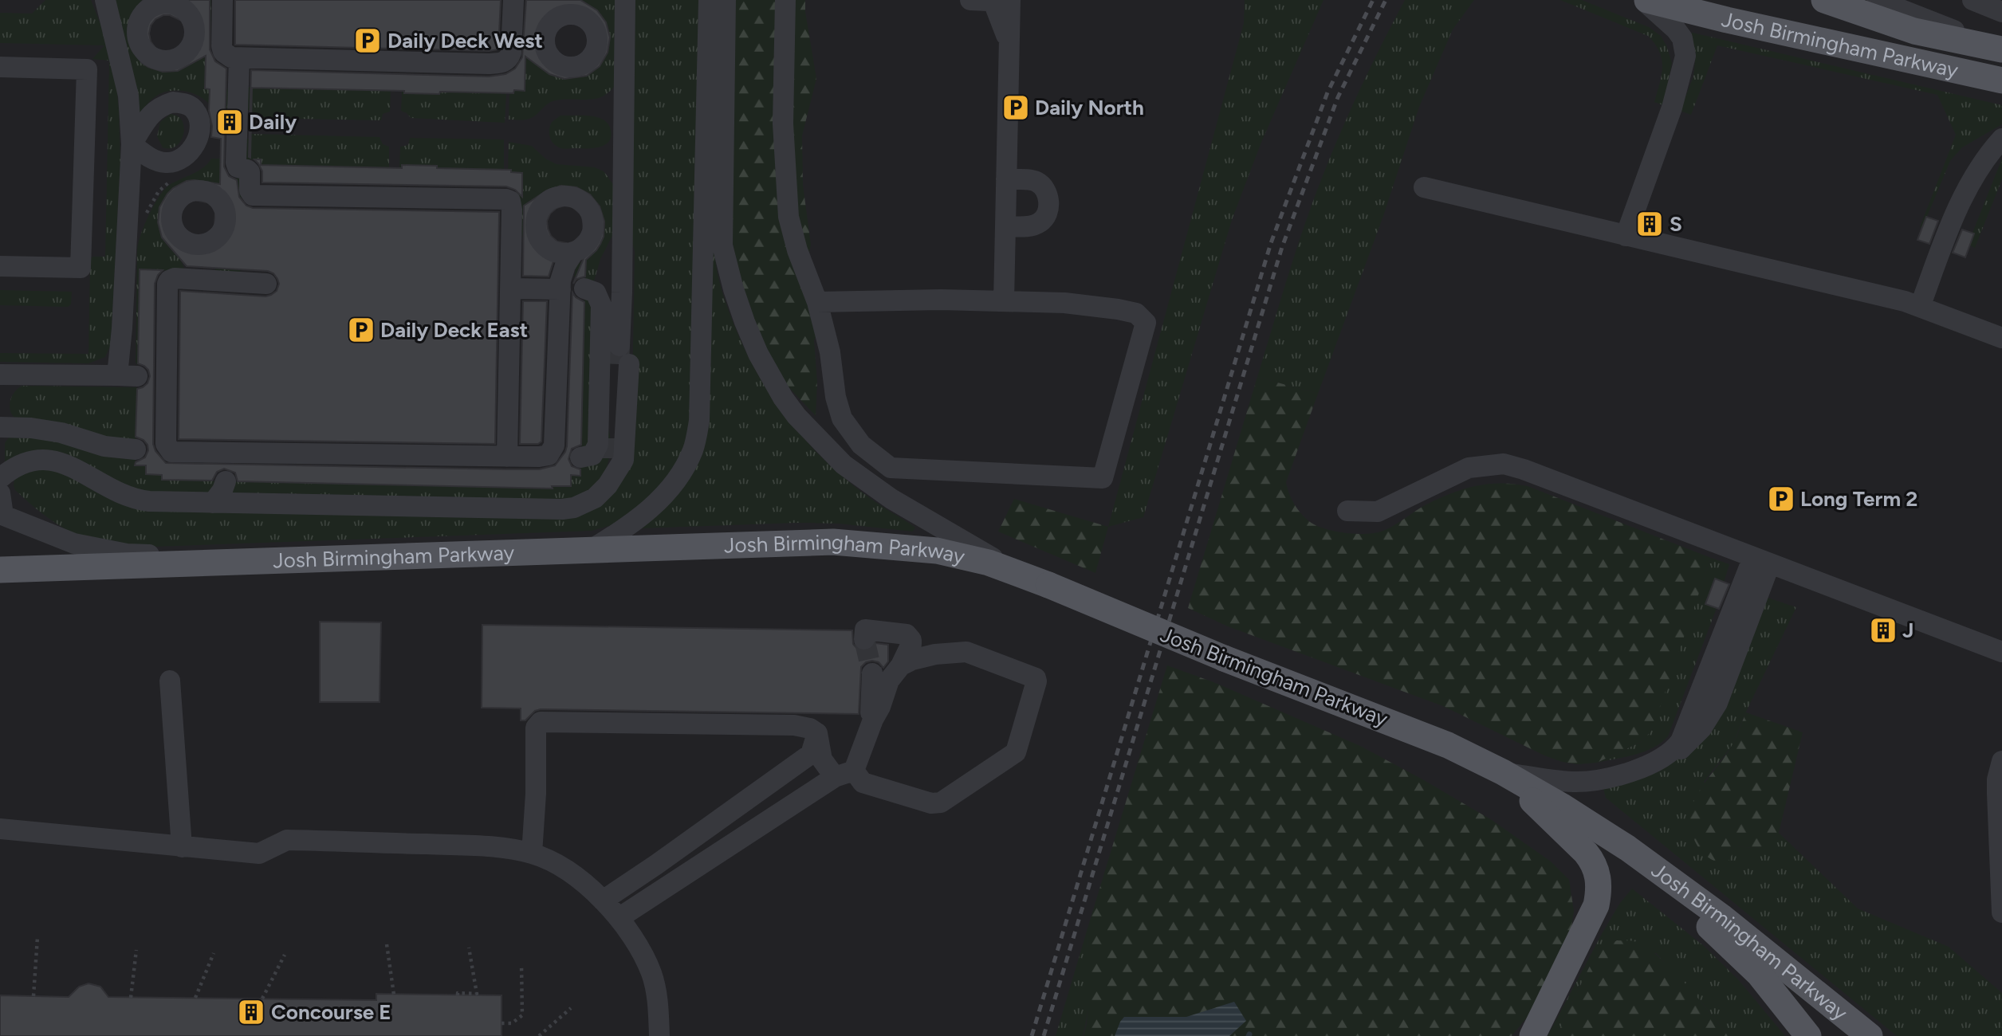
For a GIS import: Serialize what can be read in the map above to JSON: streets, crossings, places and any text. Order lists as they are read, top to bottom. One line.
{"streets":{"main road":["Josh Birmingham Parkway"]},"places":{"parking":["Daily Deck West","Daily North","Daily Deck East","Long Term 2"],"building":["Daily","S","J","Concourse E"]}}
